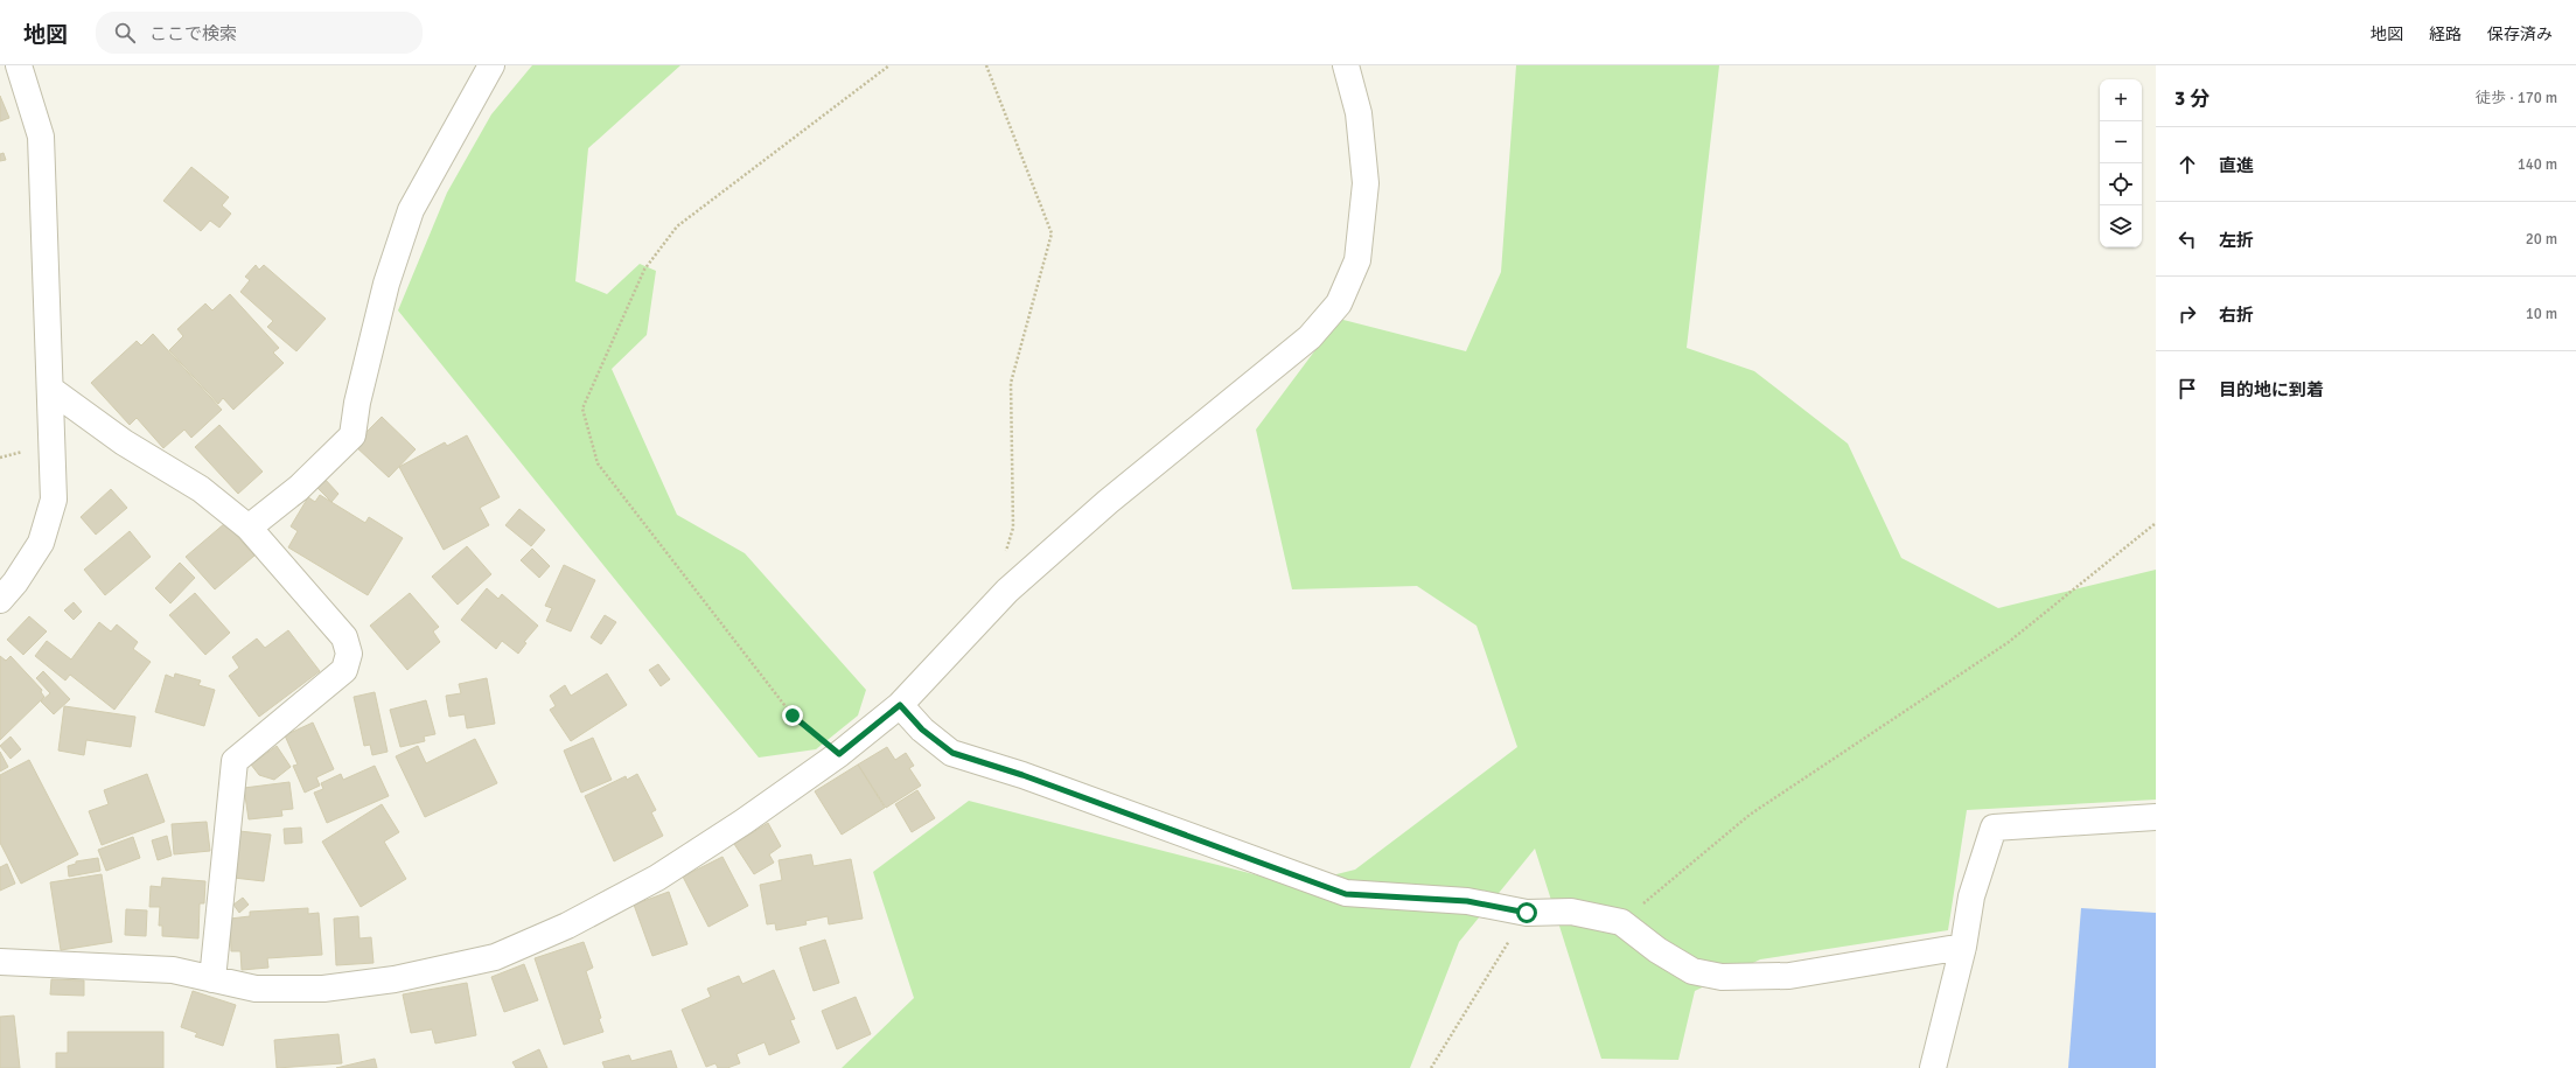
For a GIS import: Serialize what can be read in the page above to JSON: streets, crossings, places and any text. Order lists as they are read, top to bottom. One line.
{"page":{"header":"地図","search":"ここで検索","nav":["地図","経路","保存済み"],"heading":["3 分","徒歩 · 170 m"],"map_buttons":["+","−"],"list":[["直進","140 m"],["左折","20 m"],["右折","10 m"],"目的地に到着"]}}
